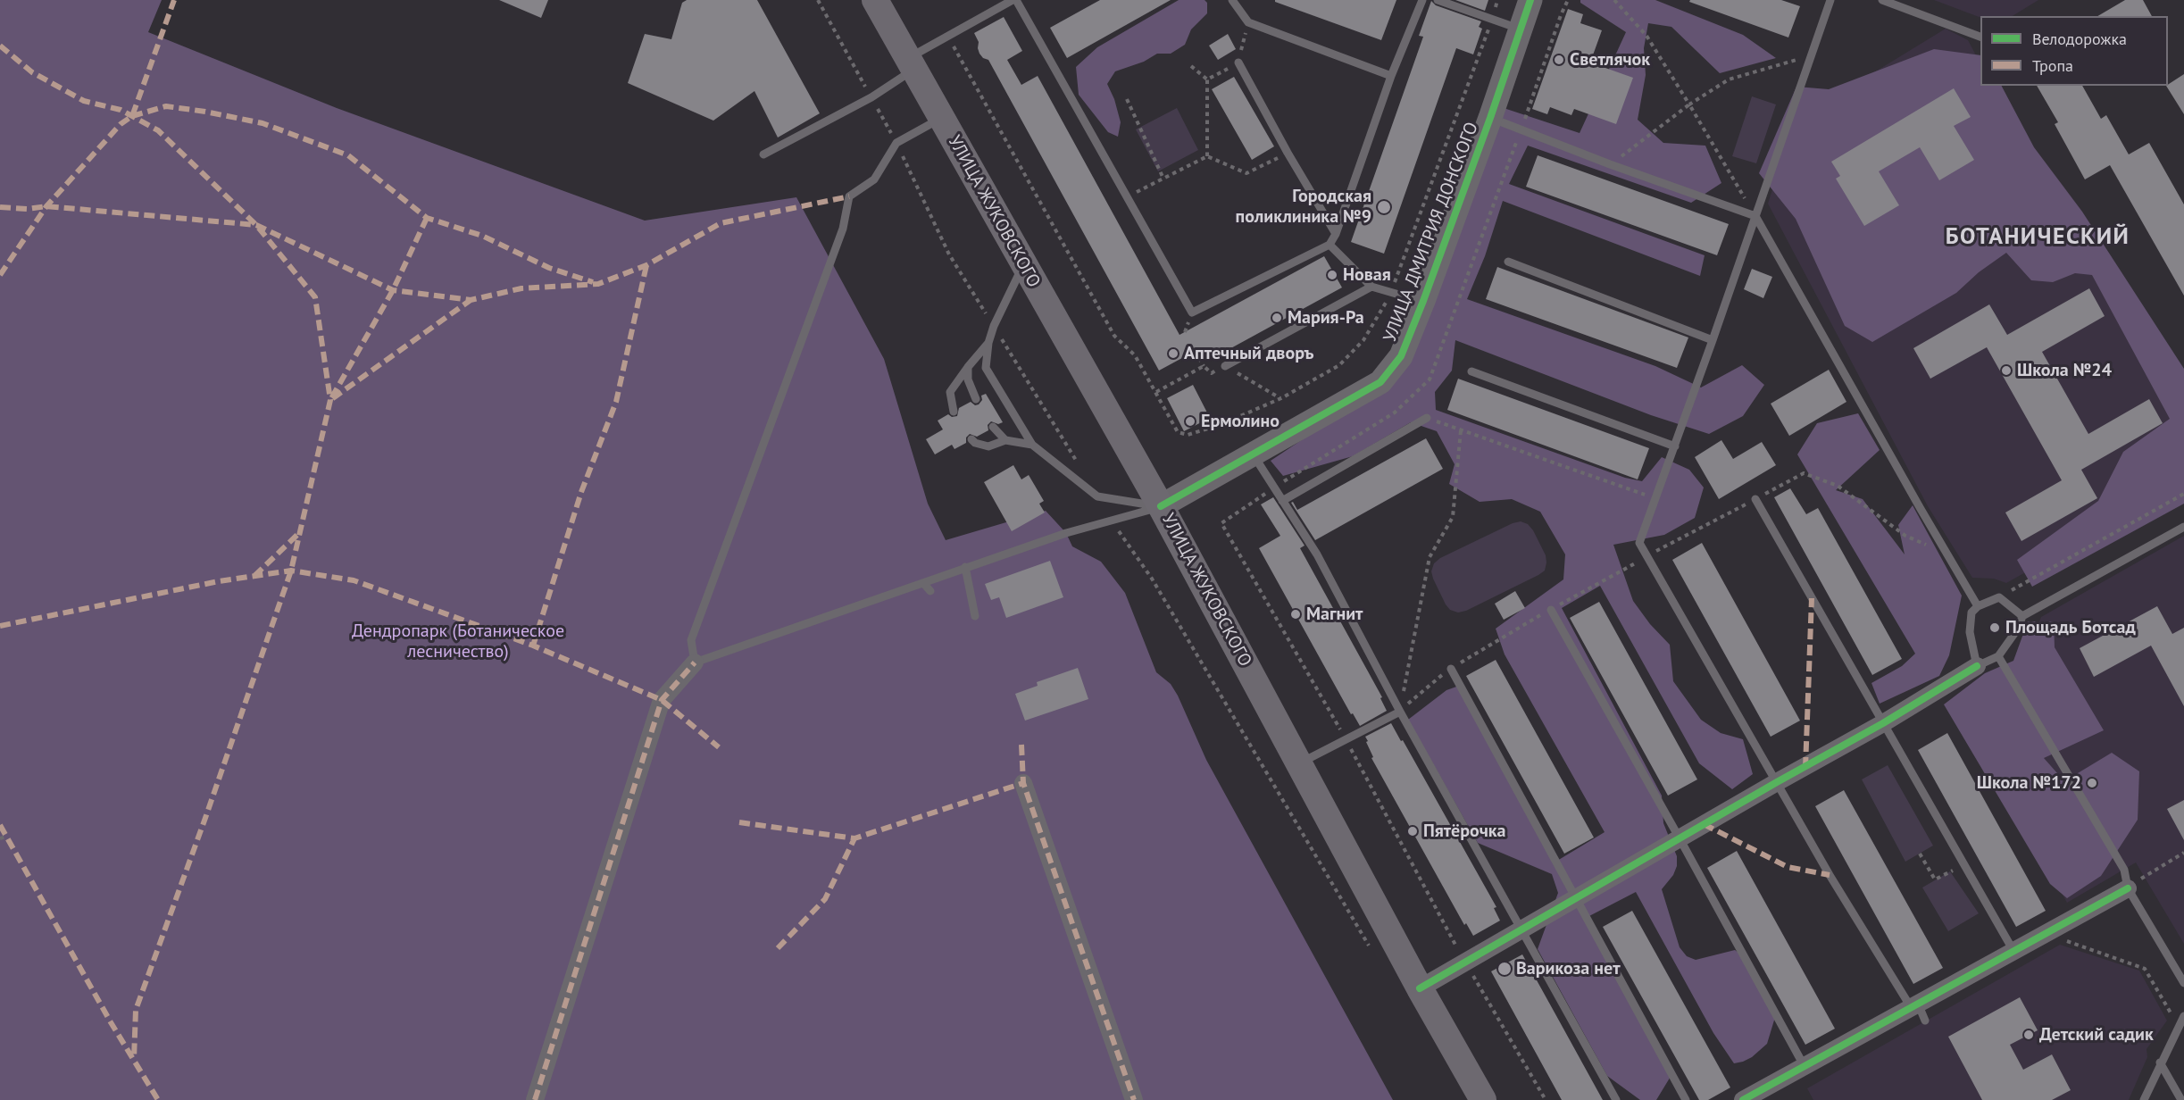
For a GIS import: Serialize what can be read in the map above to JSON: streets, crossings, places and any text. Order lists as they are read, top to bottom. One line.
{"streets":{"main road":["УЛИЦА ЖУКОВСКОГО"],"street":["УЛИЦА ДМИТРИЯ ДОНСКОГО"]},"crossings":[["УЛИЦА ЖУКОВСКОГО","УЛИЦА ДМИТРИЯ ДОНСКОГО"]],"districts":["БОТАНИЧЕСКИЙ"],"parks":["Дендропарк (Ботаническое лесничество)"],"places":["Светлячок","Городская поликлиника №9","Новая","Мария-Ра","Аптечный дворъ","Школа №24","Ермолино","Магнит","Площадь Ботсад","Школа №172","Пятёрочка","Варикоза нет","Детский садик"],"legend":["Велодорожка","Тропа"]}
